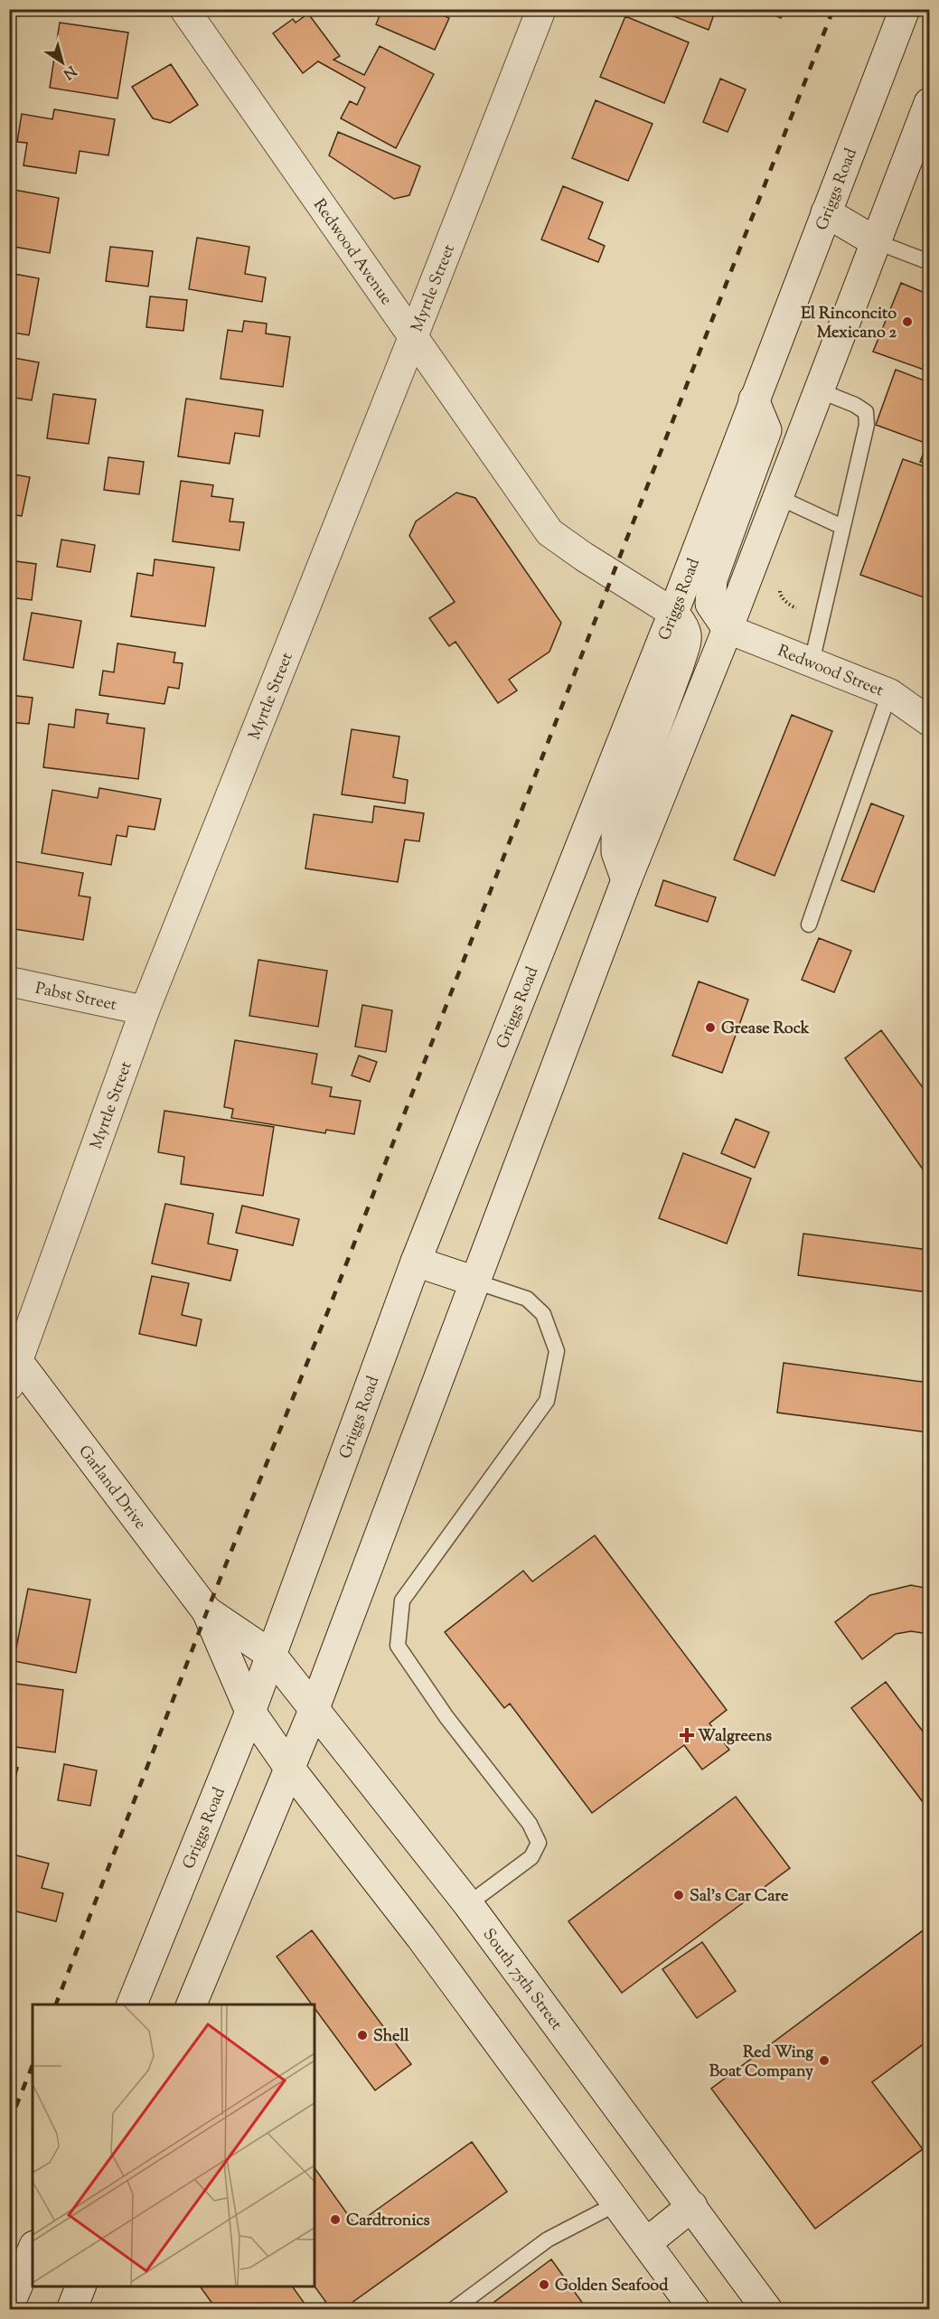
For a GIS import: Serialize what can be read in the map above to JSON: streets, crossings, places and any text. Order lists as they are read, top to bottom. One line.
{"streets":{"main road":["Griggs Road","Garland Drive","South 75th Street"],"street":["Redwood Avenue","Myrtle Street","Redwood Street","Pabst Street"]},"crossings":[["Griggs Road","Redwood Avenue"],["Griggs Road","Garland Drive"],["Griggs Road","South 75th Street"],["Redwood Avenue","Myrtle Street"],["Myrtle Street","Pabst Street"],["Myrtle Street","Garland Drive"],["Garland Drive","South 75th Street"]],"places":{"other":["El Rinconcito Mexicano 2","Grease Rock","Sal's Car Care","Shell","Red Wing Boat Company","Cardtronics","Golden Seafood"],"health":["Walgreens"]},"north":"bottom right"}
